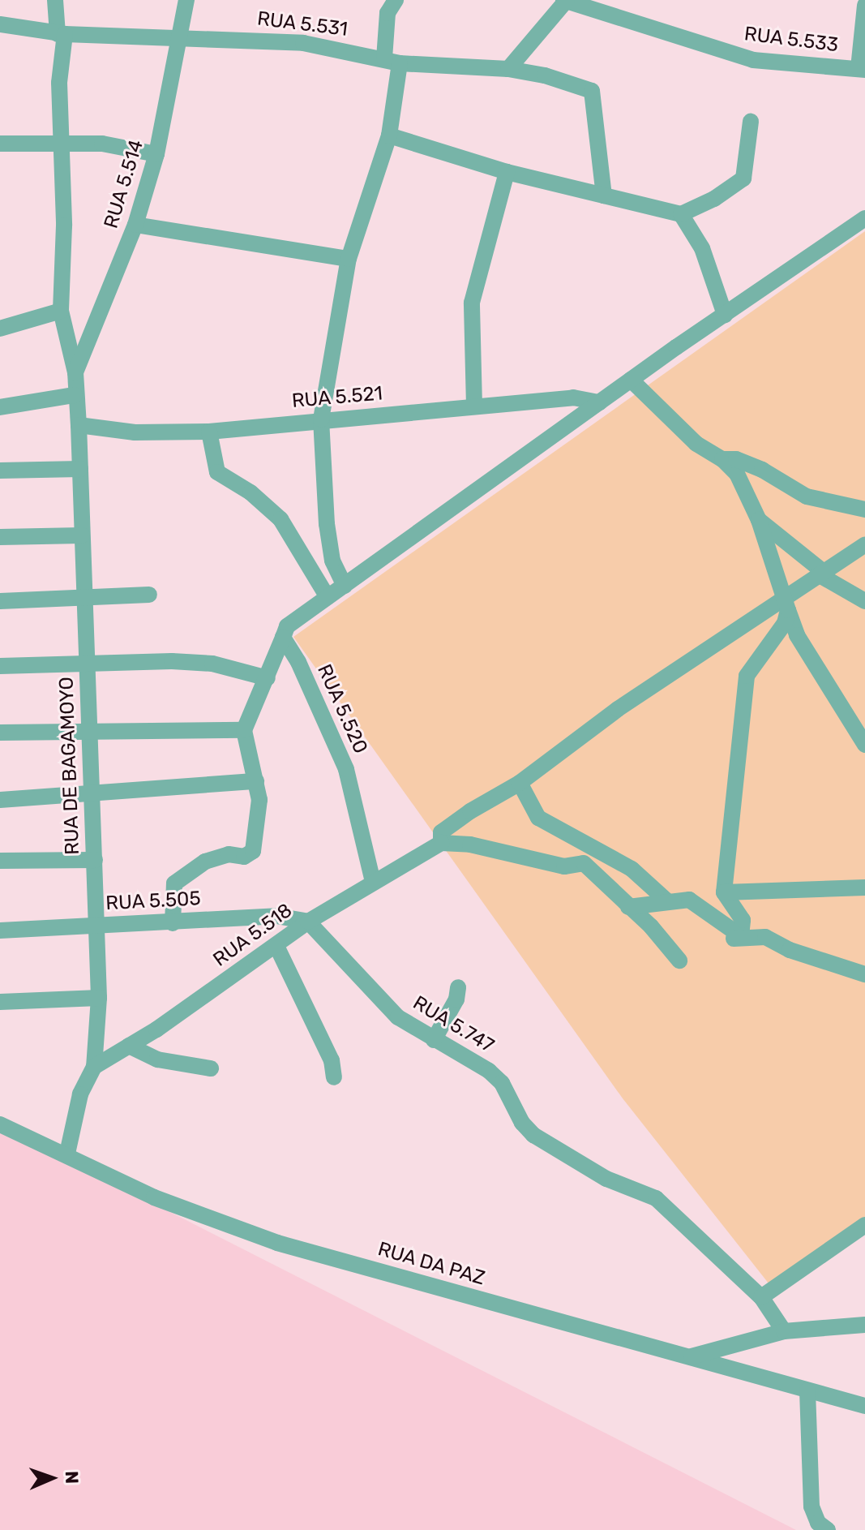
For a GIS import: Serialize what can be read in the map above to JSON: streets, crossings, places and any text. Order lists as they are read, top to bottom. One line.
{"streets":{"street":["RUA 5.531","RUA 5.533","RUA 5.514","RUA 5.521","RUA 5.520","RUA DE BAGAMOYO","RUA 5.505","RUA 5.518","RUA 5.747","RUA DA PAZ"]},"crossings":[["RUA 5.531","RUA 5.514"],["RUA 5.514","RUA DE BAGAMOYO"],["RUA 5.521","RUA DE BAGAMOYO"],["RUA 5.520","RUA 5.518"],["RUA DE BAGAMOYO","RUA 5.505"],["RUA DE BAGAMOYO","RUA 5.518"],["RUA DE BAGAMOYO","RUA DA PAZ"],["RUA 5.505","RUA 5.518"],["RUA 5.505","RUA 5.747"],["RUA 5.518","RUA 5.747"]],"north":"right"}
